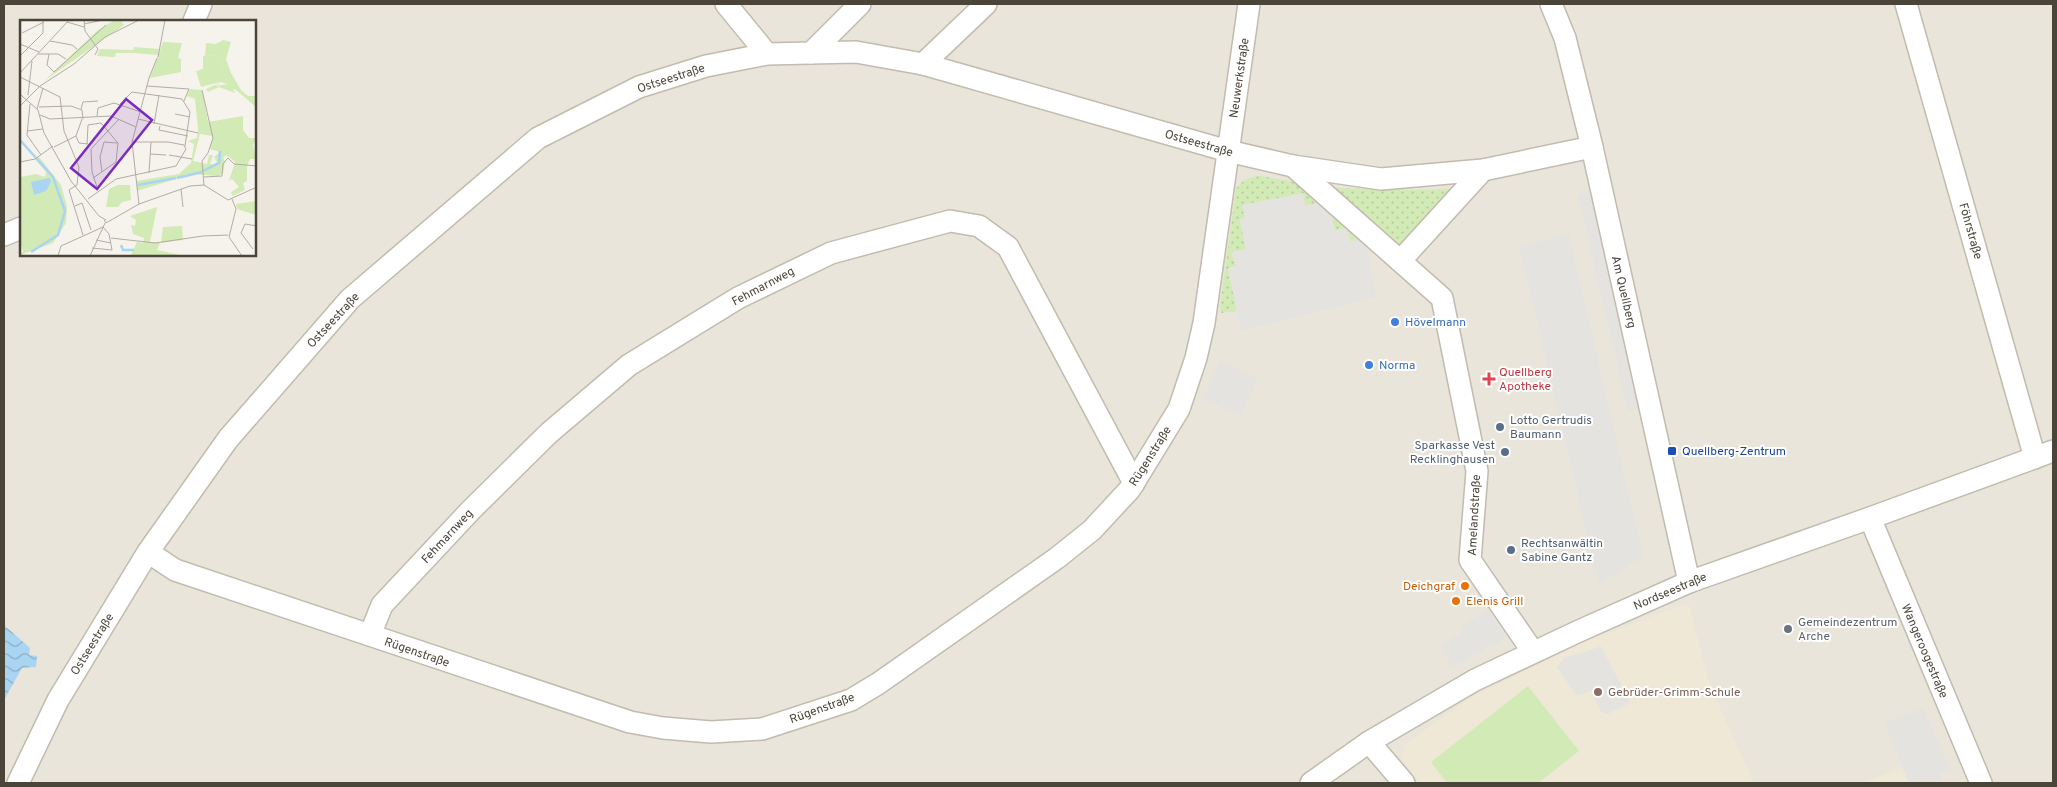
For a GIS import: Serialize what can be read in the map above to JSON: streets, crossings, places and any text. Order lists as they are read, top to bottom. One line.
{"streets":{"street":["Ostseestraße","Neuwerkstraße","Föhrstraße","Fehmarnweg","Am Quellberg","Rügenstraße","Amelandstraße","Nordseestraße","Wangeroogestraße"]},"crossings":[["Ostseestraße","Neuwerkstraße"],["Ostseestraße","Am Quellberg"],["Ostseestraße","Rügenstraße"],["Ostseestraße","Amelandstraße"],["Neuwerkstraße","Rügenstraße"],["Föhrstraße","Nordseestraße"],["Fehmarnweg","Rügenstraße"],["Am Quellberg","Nordseestraße"],["Amelandstraße","Nordseestraße"],["Nordseestraße","Wangeroogestraße"]],"places":{"other":["Hövelmann","Norma","Lotto Gertrudis Baumann","Sparkasse Vest Recklinghausen","Rechtsanwältin Sabine Gantz","Deichgraf","Elenis Grill","Gemeindezentrum Arche","Gebrüder-Grimm-Schule"],"health":["Quellberg Apotheke"],"transit":["Quellberg-Zentrum"]}}
